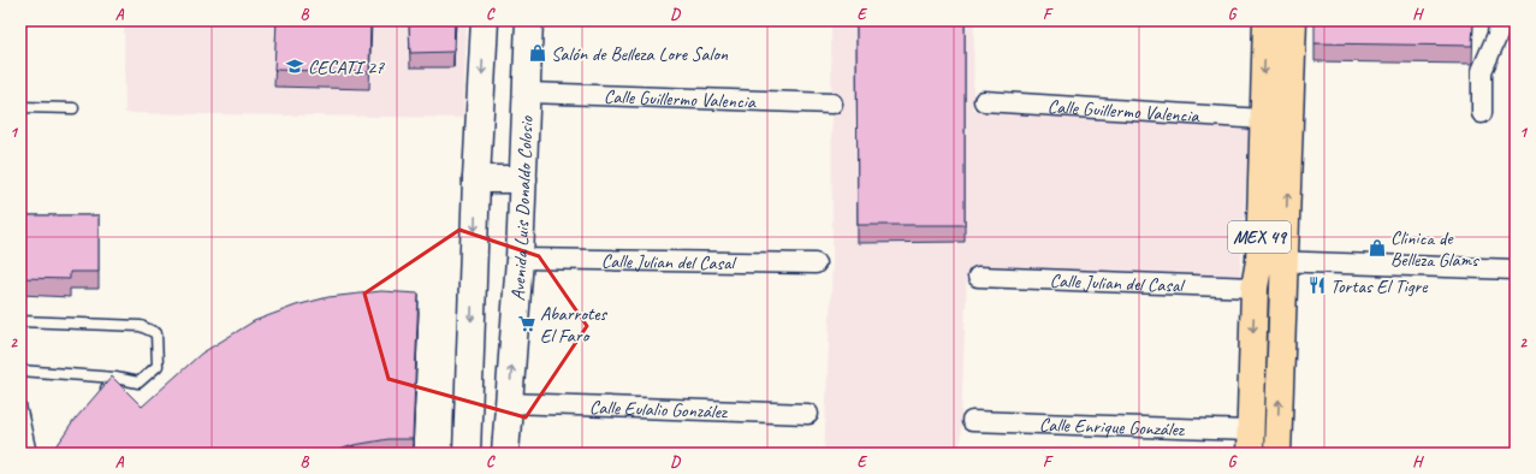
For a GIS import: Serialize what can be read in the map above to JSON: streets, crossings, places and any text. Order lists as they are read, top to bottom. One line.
{"streets":{"main road":["MEX 49"],"street":["Calle Guillermo Valencia","Avenida Luis Donaldo Colosio","Calle Julian del Casal","Calle Eulalio González","Calle Enrique González"]},"crossings":[["Calle Guillermo Valencia","Avenida Luis Donaldo Colosio"],["Calle Guillermo Valencia","MEX 49"],["Avenida Luis Donaldo Colosio","Calle Julian del Casal"],["Avenida Luis Donaldo Colosio","Calle Eulalio González"],["MEX 49","Calle Julian del Casal"],["MEX 49","Calle Enrique González"]],"places":{"shop":["Salón de Belleza Lore Salon","Clinica de Belleza Glams"],"school or university":["CECATI 27"],"restaurant":["Tortas El Tigre"],"supermarket":["Abarrotes El Faro"]},"grid":{"columns":["A","B","C","D","E","F","G","H"],"rows":["1","2"]}}
